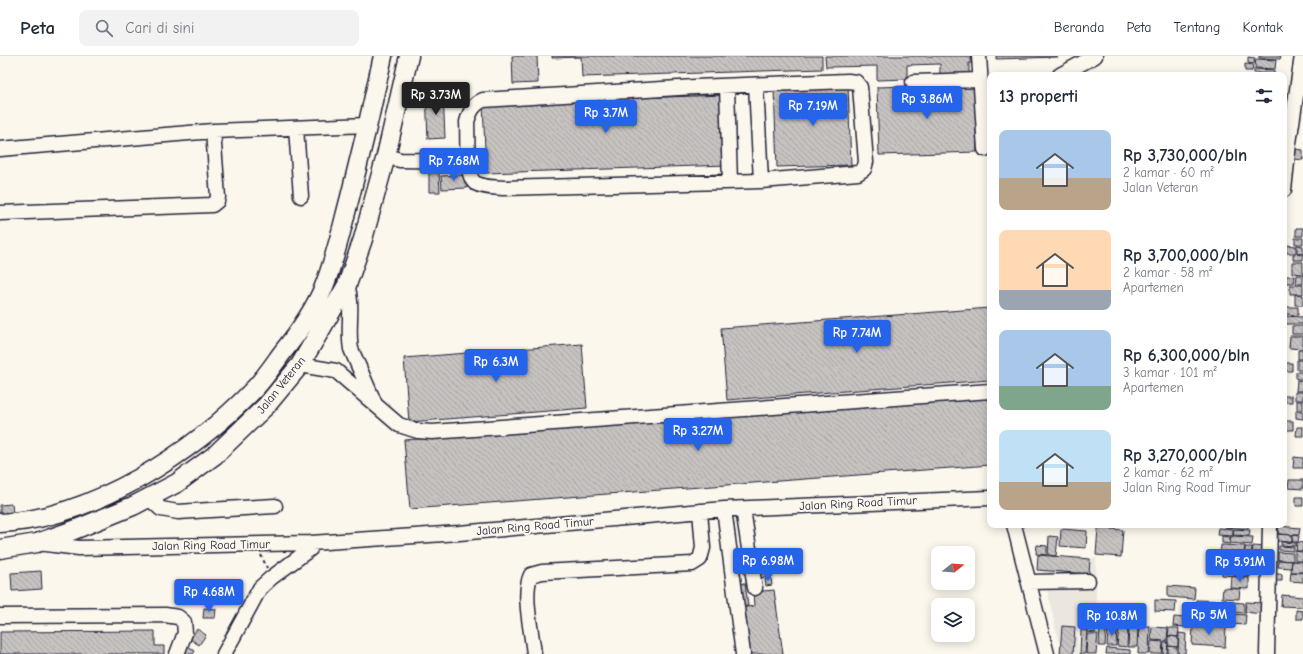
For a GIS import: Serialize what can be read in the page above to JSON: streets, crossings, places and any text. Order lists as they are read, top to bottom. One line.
{"streets":{"main road":["Jalan Veteran"],"street":["Jalan Ring Road Timur"]},"crossings":[["Jalan Veteran","Jalan Ring Road Timur"]],"north":"right","page":{"header":"Peta","search":"Cari di sini","nav":["Beranda","Peta","Tentang","Kontak"],"heading":"13 properti","price":["Rp 3.73M","Rp 3.86M","Rp 7.19M","Rp 3.7M","Rp 7.68M","Rp 7.74M","Rp 6.3M","Rp 3.27M","Rp 6.98M","Rp 5.91M","Rp 4.68M","Rp 5M","Rp 10.8M"],"list":[{"name":"Rp 3,730,000/bln","note":"2 kamar · 60 m² · Jalan Veteran"},{"name":"Rp 3,700,000/bln","note":"2 kamar · 58 m² · Apartemen"},{"name":"Rp 6,300,000/bln","note":"3 kamar · 101 m² · Apartemen"},{"name":"Rp 3,270,000/bln","note":"2 kamar · 62 m² · Jalan Ring Road Timur"}]}}
